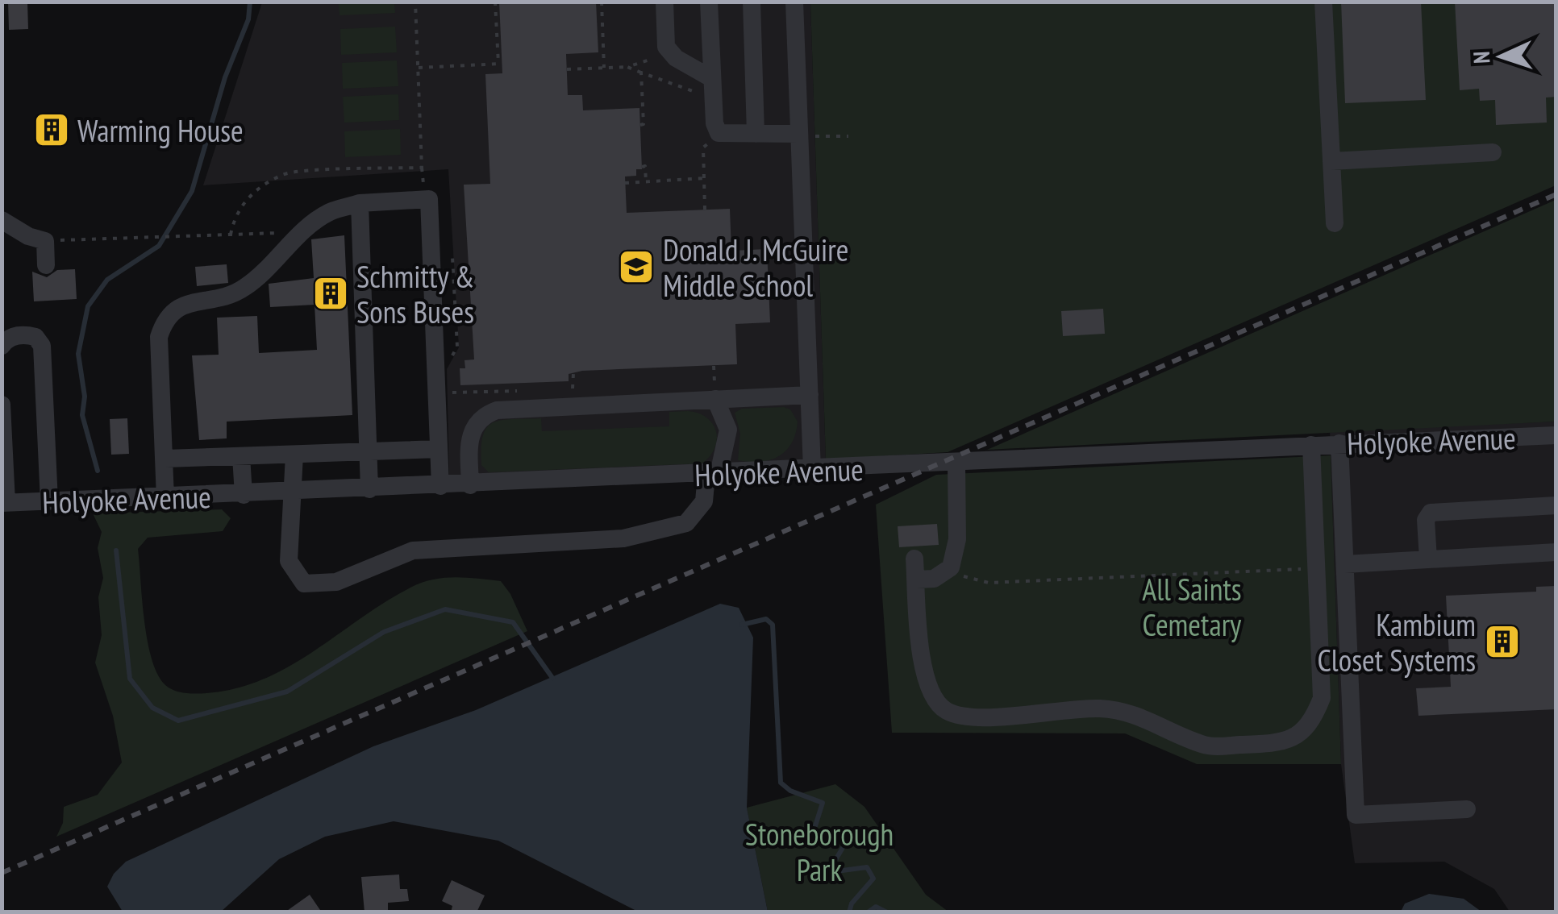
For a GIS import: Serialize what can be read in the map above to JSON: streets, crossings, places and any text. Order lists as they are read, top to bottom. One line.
{"streets":{"street":["Holyoke Avenue"]},"parks":["All Saints Cemetary","Stoneborough Park"],"places":{"building":["Warming House","Schmitty & Sons Buses","Kambium Closet Systems"],"school or university":["Donald J. McGuire Middle School"]},"north":"left"}
